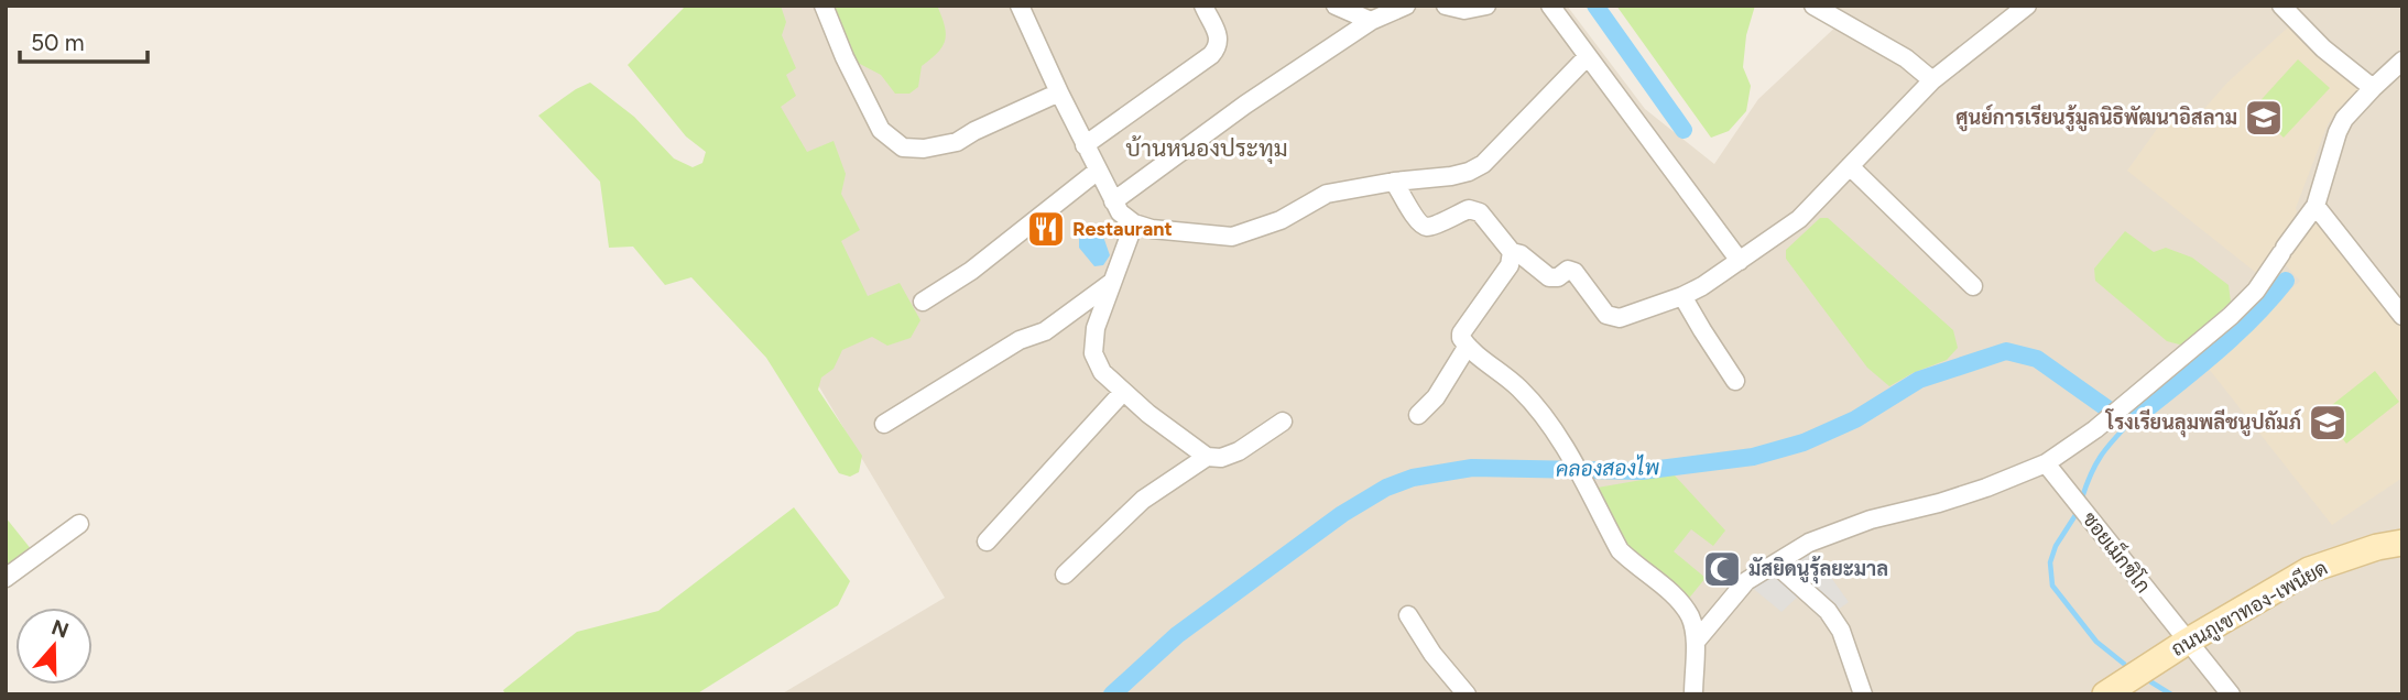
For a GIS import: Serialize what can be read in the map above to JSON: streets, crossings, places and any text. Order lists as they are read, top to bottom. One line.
{"streets":{"street":["ซอยเม็กซิโก","ถนนภูเขาทอง-เพนียด"]},"crossings":[["ซอยเม็กซิโก","ถนนภูเขาทอง-เพนียด"]],"districts":["บ้านหนองประทุม"],"water":["คลองสองไพ"],"places":{"school or university":["ศูนย์การเรียนรู้มูลนิธิพัฒนาอิสลาม","โรงเรียนลุมพลีชนูปถัมภ์"],"restaurant":["Restaurant"],"mosque":["มัสยิดนูรุ้ลยะมาล"]},"scale_bar":"50 m","north":"top"}
